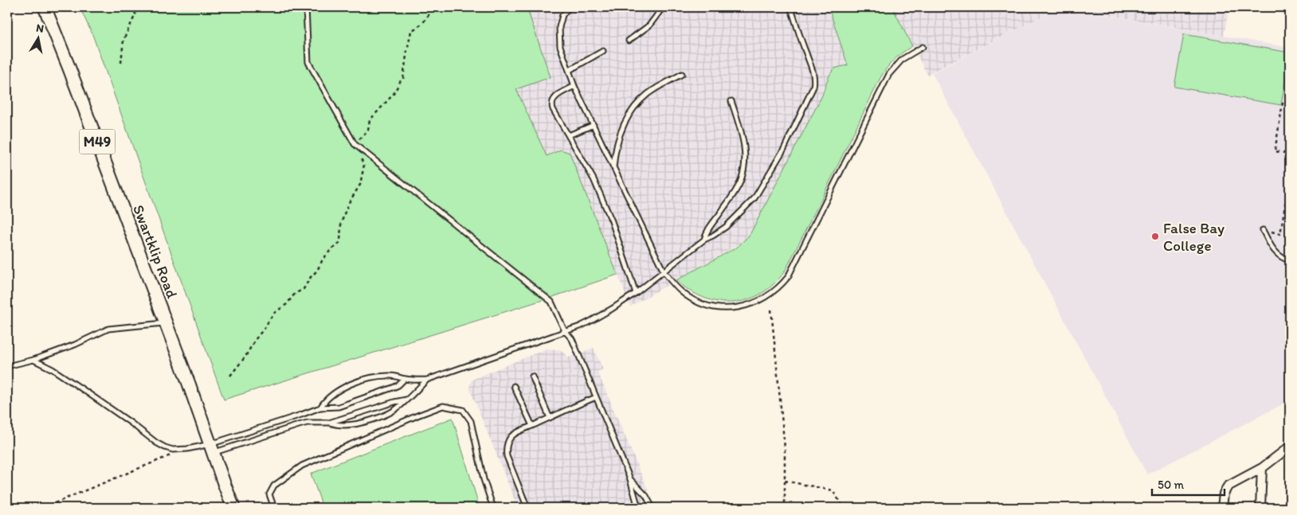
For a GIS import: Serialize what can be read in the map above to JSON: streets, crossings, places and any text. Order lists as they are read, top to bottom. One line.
{"streets":{"main road":["M49","Swartklip Road"]},"places":["False Bay College"],"scale_bar":"50 m","north":"top"}
